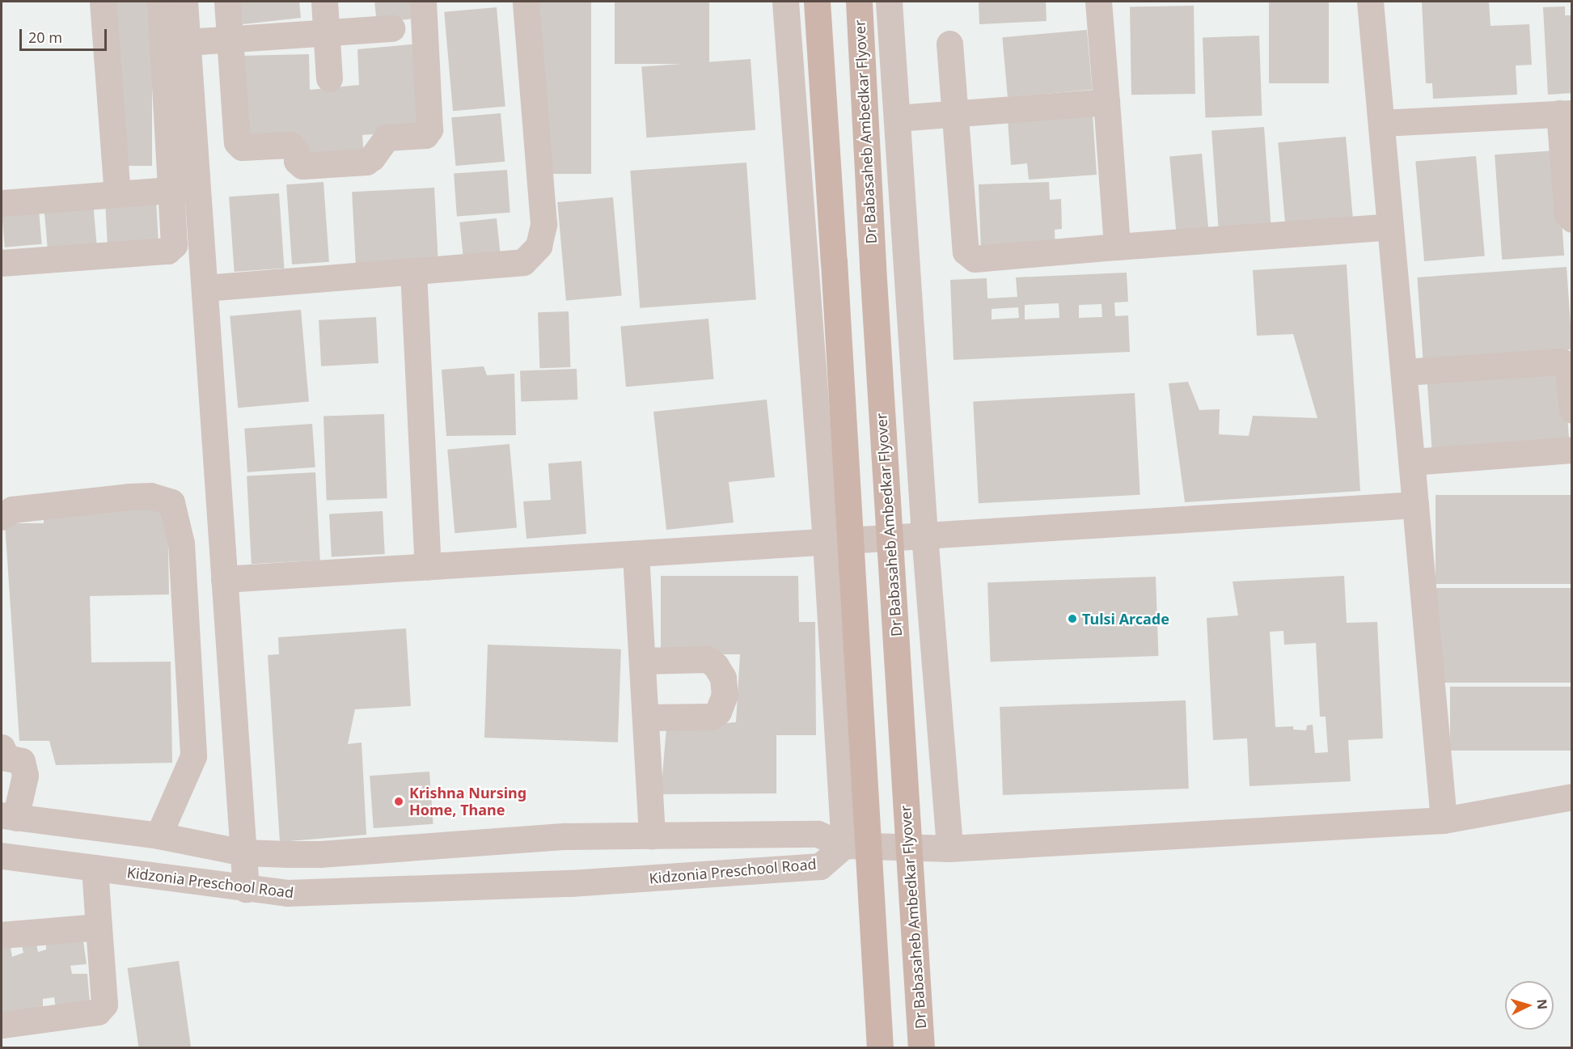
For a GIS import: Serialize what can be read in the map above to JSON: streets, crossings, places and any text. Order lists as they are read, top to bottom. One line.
{"streets":{"main road":["Dr Babasaheb Ambedkar Flyover"],"street":["Kidzonia Preschool Road"]},"places":["Tulsi Arcade","Krishna Nursing Home, Thane"],"scale_bar":"20 m","north":"right"}
